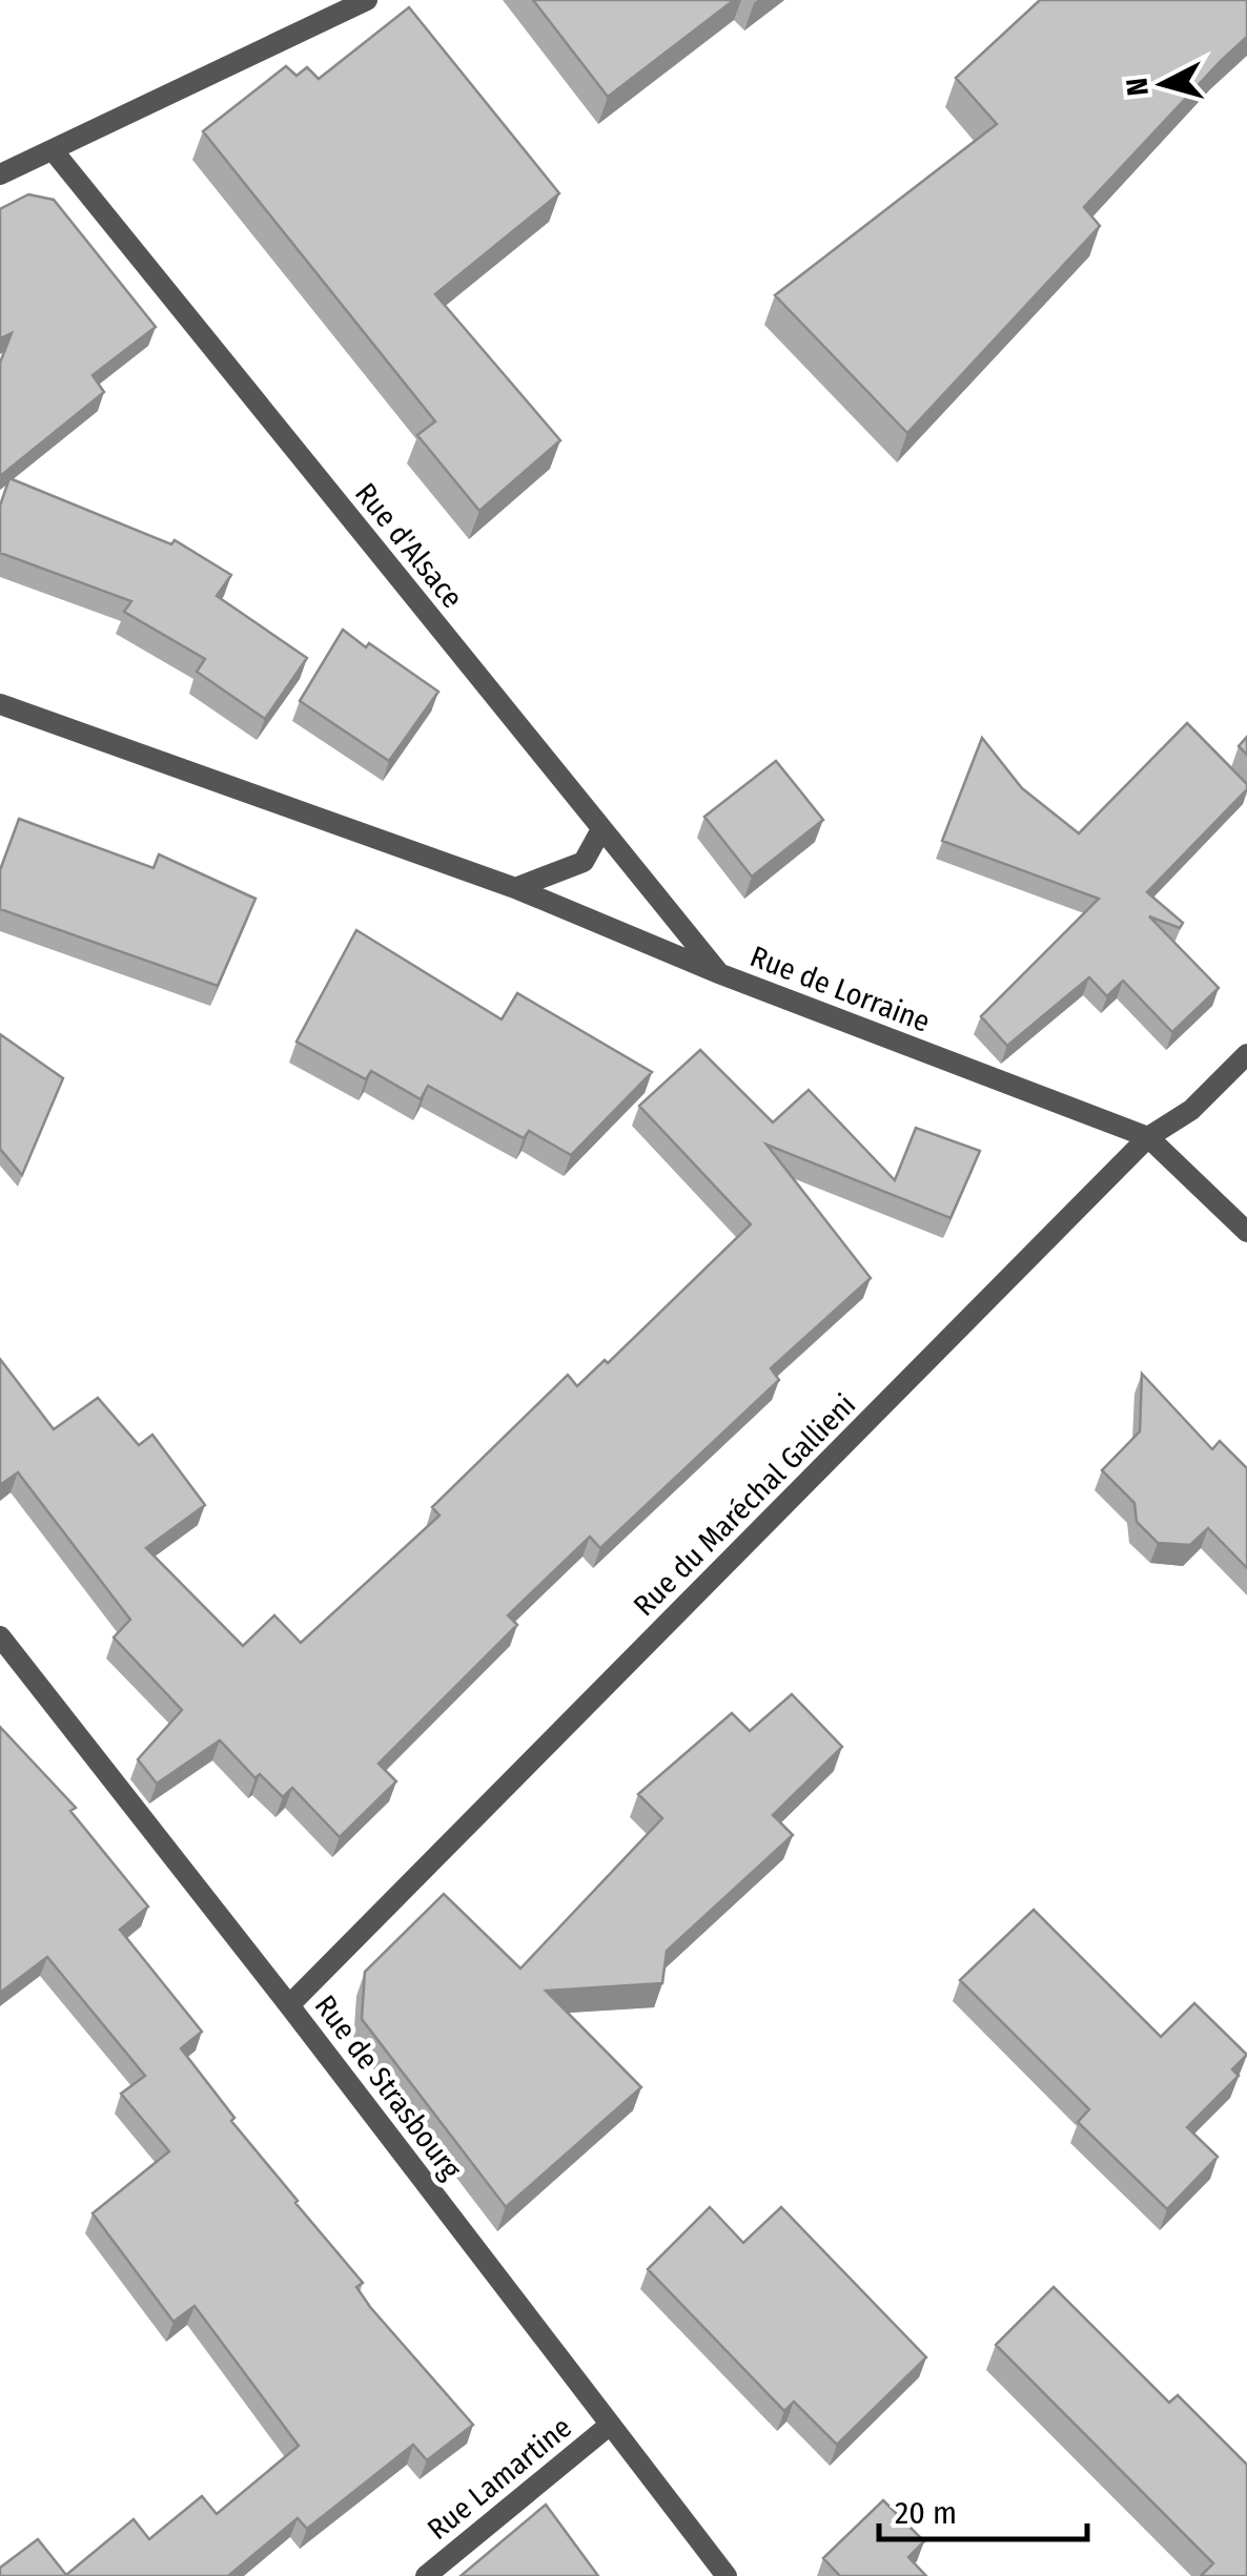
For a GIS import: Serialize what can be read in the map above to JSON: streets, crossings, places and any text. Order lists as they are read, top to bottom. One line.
{"streets":{"street":["Rue d'Alsace","Rue de Lorraine","Rue du Maréchal Gallieni","Rue de Strasbourg","Rue Lamartine"]},"crossings":[["Rue d'Alsace","Rue de Lorraine"],["Rue de Lorraine","Rue du Maréchal Gallieni"],["Rue du Maréchal Gallieni","Rue de Strasbourg"],["Rue de Strasbourg","Rue Lamartine"]],"scale_bar":"20 m","north":"left"}
